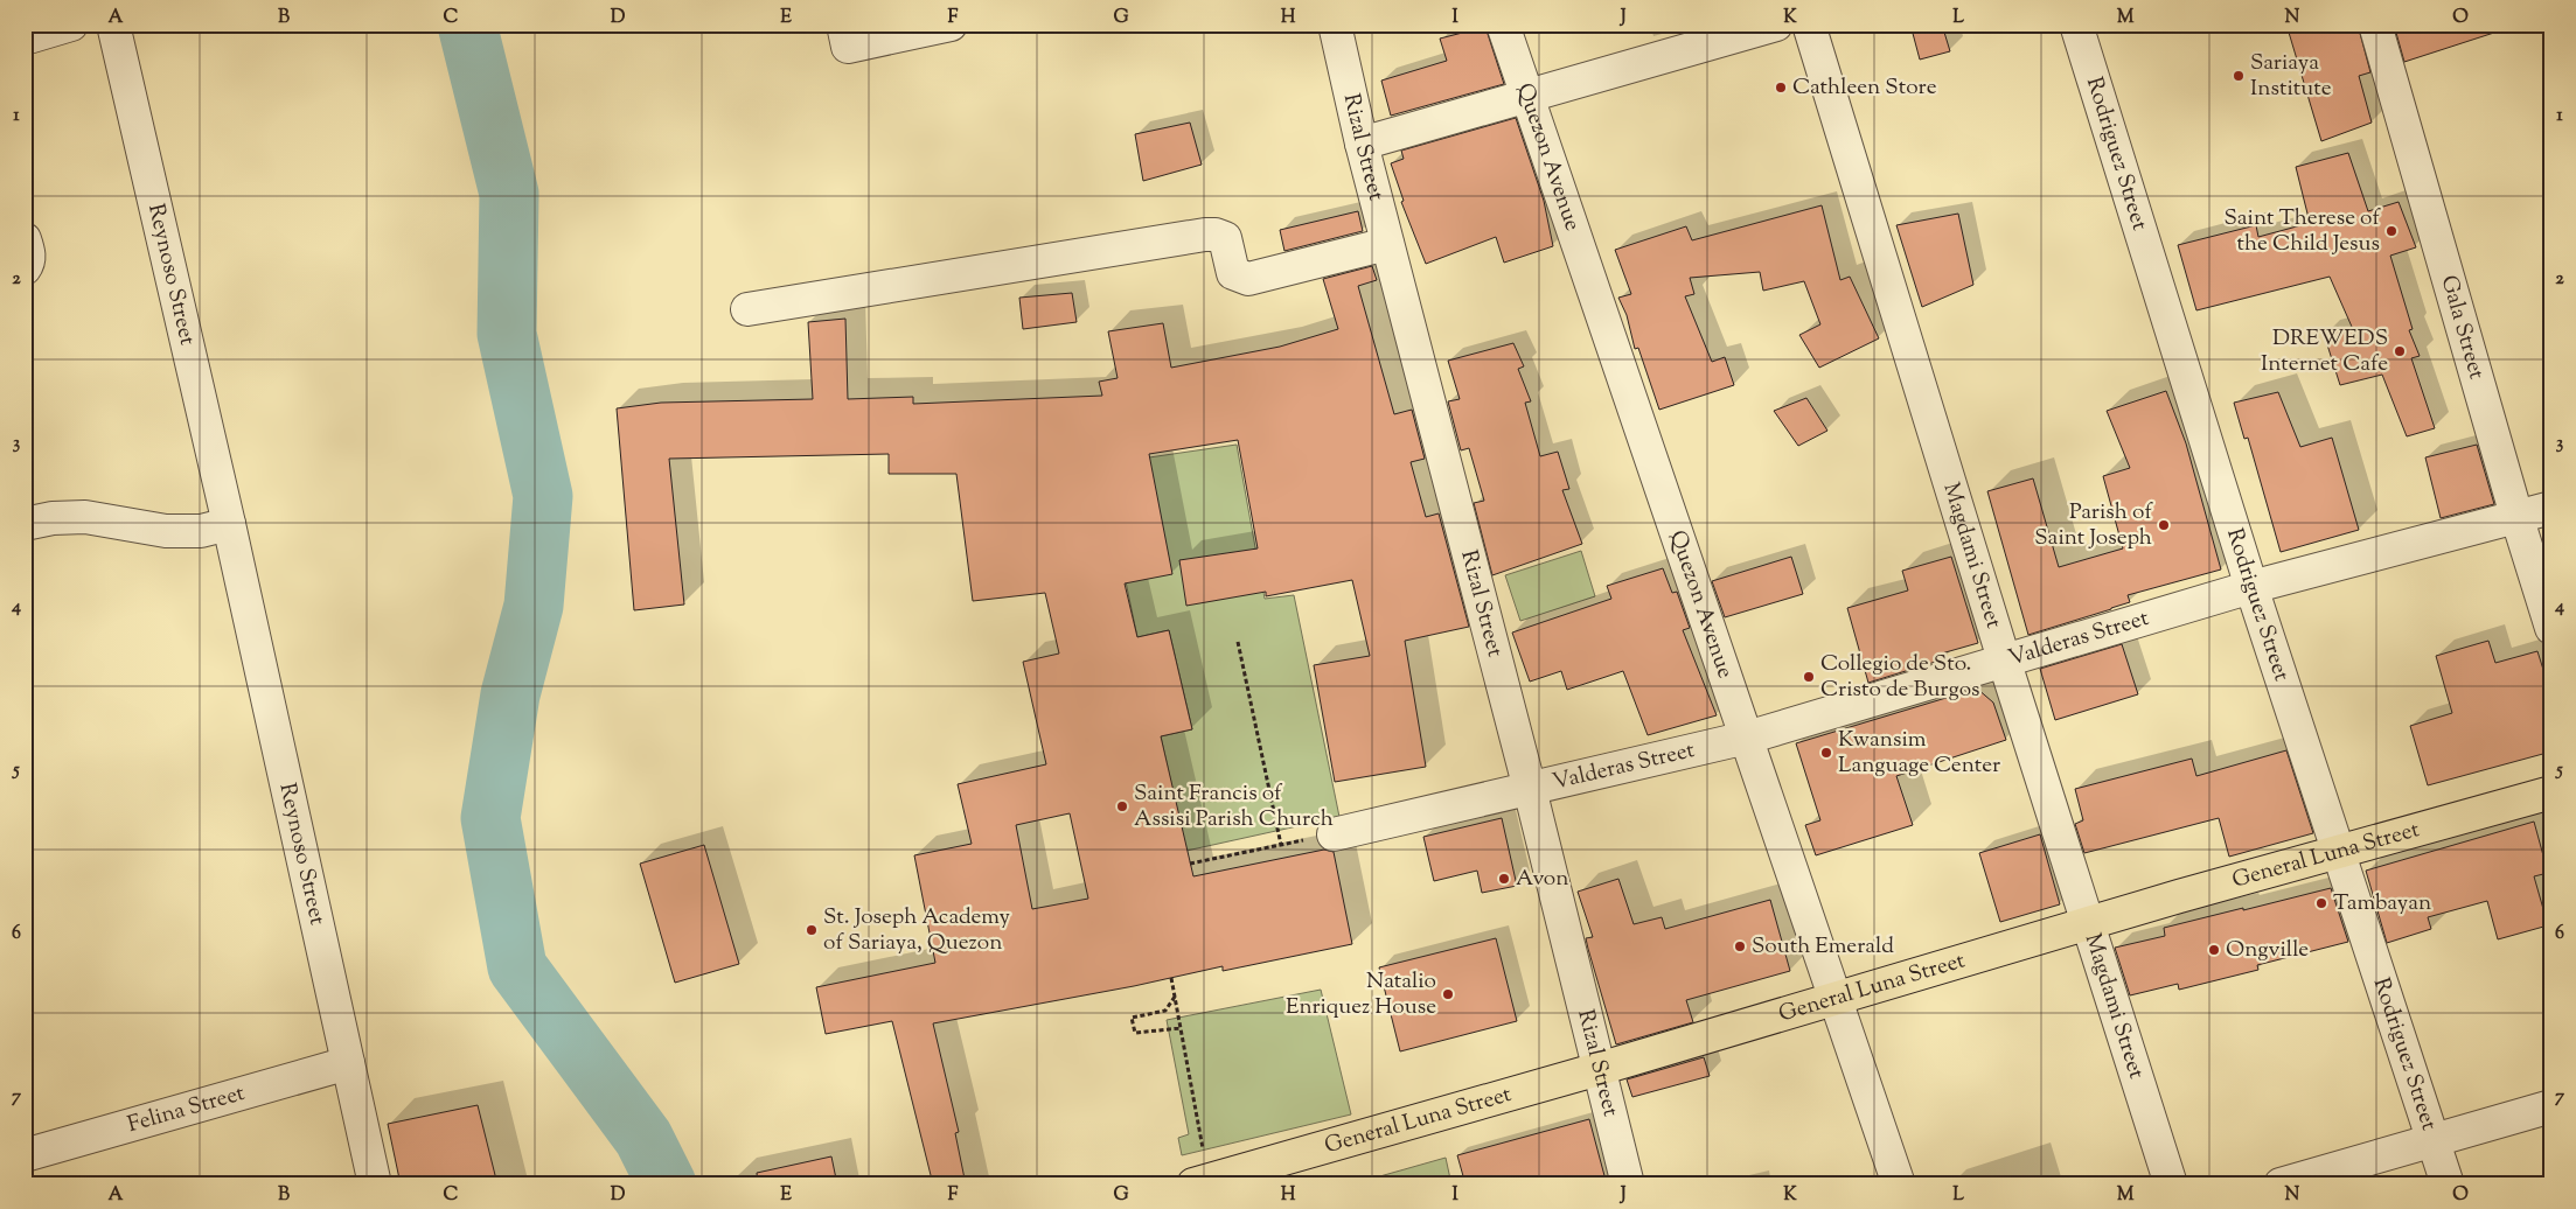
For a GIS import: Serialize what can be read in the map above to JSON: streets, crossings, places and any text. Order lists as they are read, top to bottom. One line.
{"streets":{"main road":["General Luna Street"],"street":["Rizal Street","Rodriguez Street","Quezon Avenue","Reynoso Street","Gala Street","Magdami Street","Valderas Street","Felina Street"]},"crossings":[["Rizal Street","Valderas Street"],["Rizal Street","General Luna Street"],["Rodriguez Street","Valderas Street"],["Rodriguez Street","General Luna Street"],["Quezon Avenue","Valderas Street"],["Quezon Avenue","General Luna Street"],["Reynoso Street","Felina Street"],["Gala Street","Valderas Street"],["Magdami Street","Valderas Street"],["Magdami Street","General Luna Street"]],"places":["Sariaya Institute","Cathleen Store","Saint Therese of the Child Jesus","DREWEDS Internet Cafe","Parish of Saint Joseph","Collegio de Sto. Cristo de Burgos","Kwansim Language Center","Saint Francis of Assisi Parish Church","Avon","Tambayan","St. Joseph Academy of Sariaya, Quezon","South Emerald","Ongville","Natalio Enriquez House"],"grid":{"columns":["A","B","C","D","E","F","G","H","I","J","K","L","M","N","O"],"rows":["1","2","3","4","5","6","7"]}}
